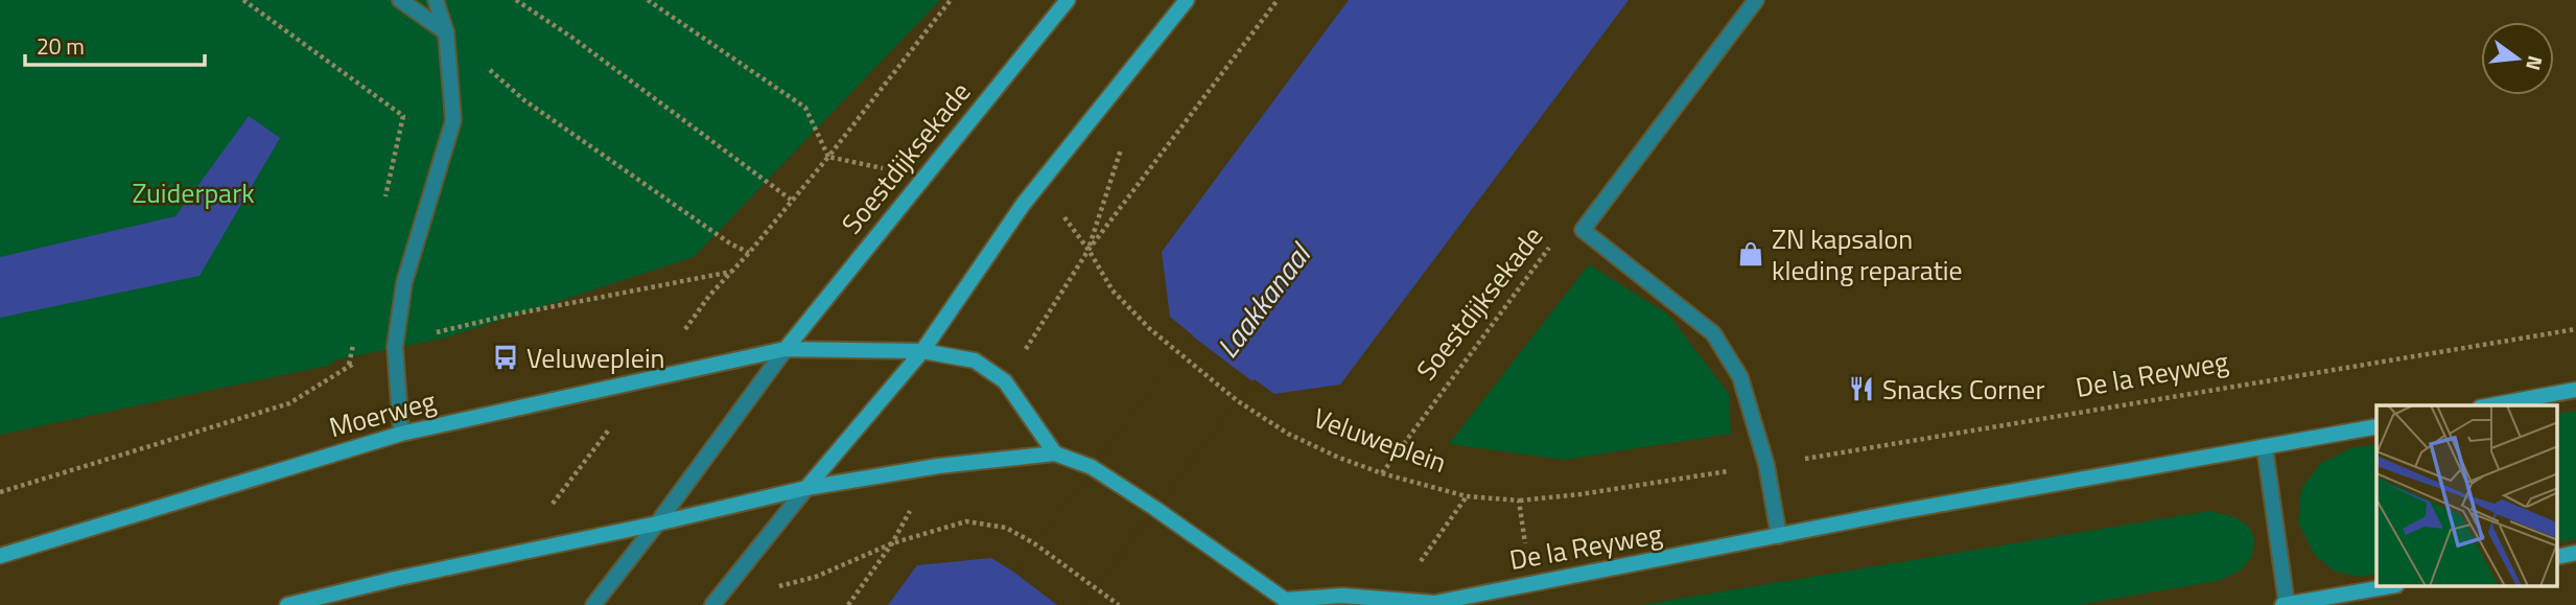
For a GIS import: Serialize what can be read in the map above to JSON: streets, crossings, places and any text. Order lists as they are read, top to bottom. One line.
{"streets":{"main road":["Soestdijksekade","De la Reyweg","Moerweg"],"path":["Veluweplein"]},"crossings":[["Soestdijksekade","Moerweg"],["Soestdijksekade","Veluweplein"],["De la Reyweg","Veluweplein"]],"water":["Laakkanaal"],"parks":["Zuiderpark"],"places":{"shop":["ZN kapsalon kleding reparatie"],"bus stop":["Veluweplein"],"restaurant":["Snacks Corner"]},"scale_bar":"20 m","north":"right"}
